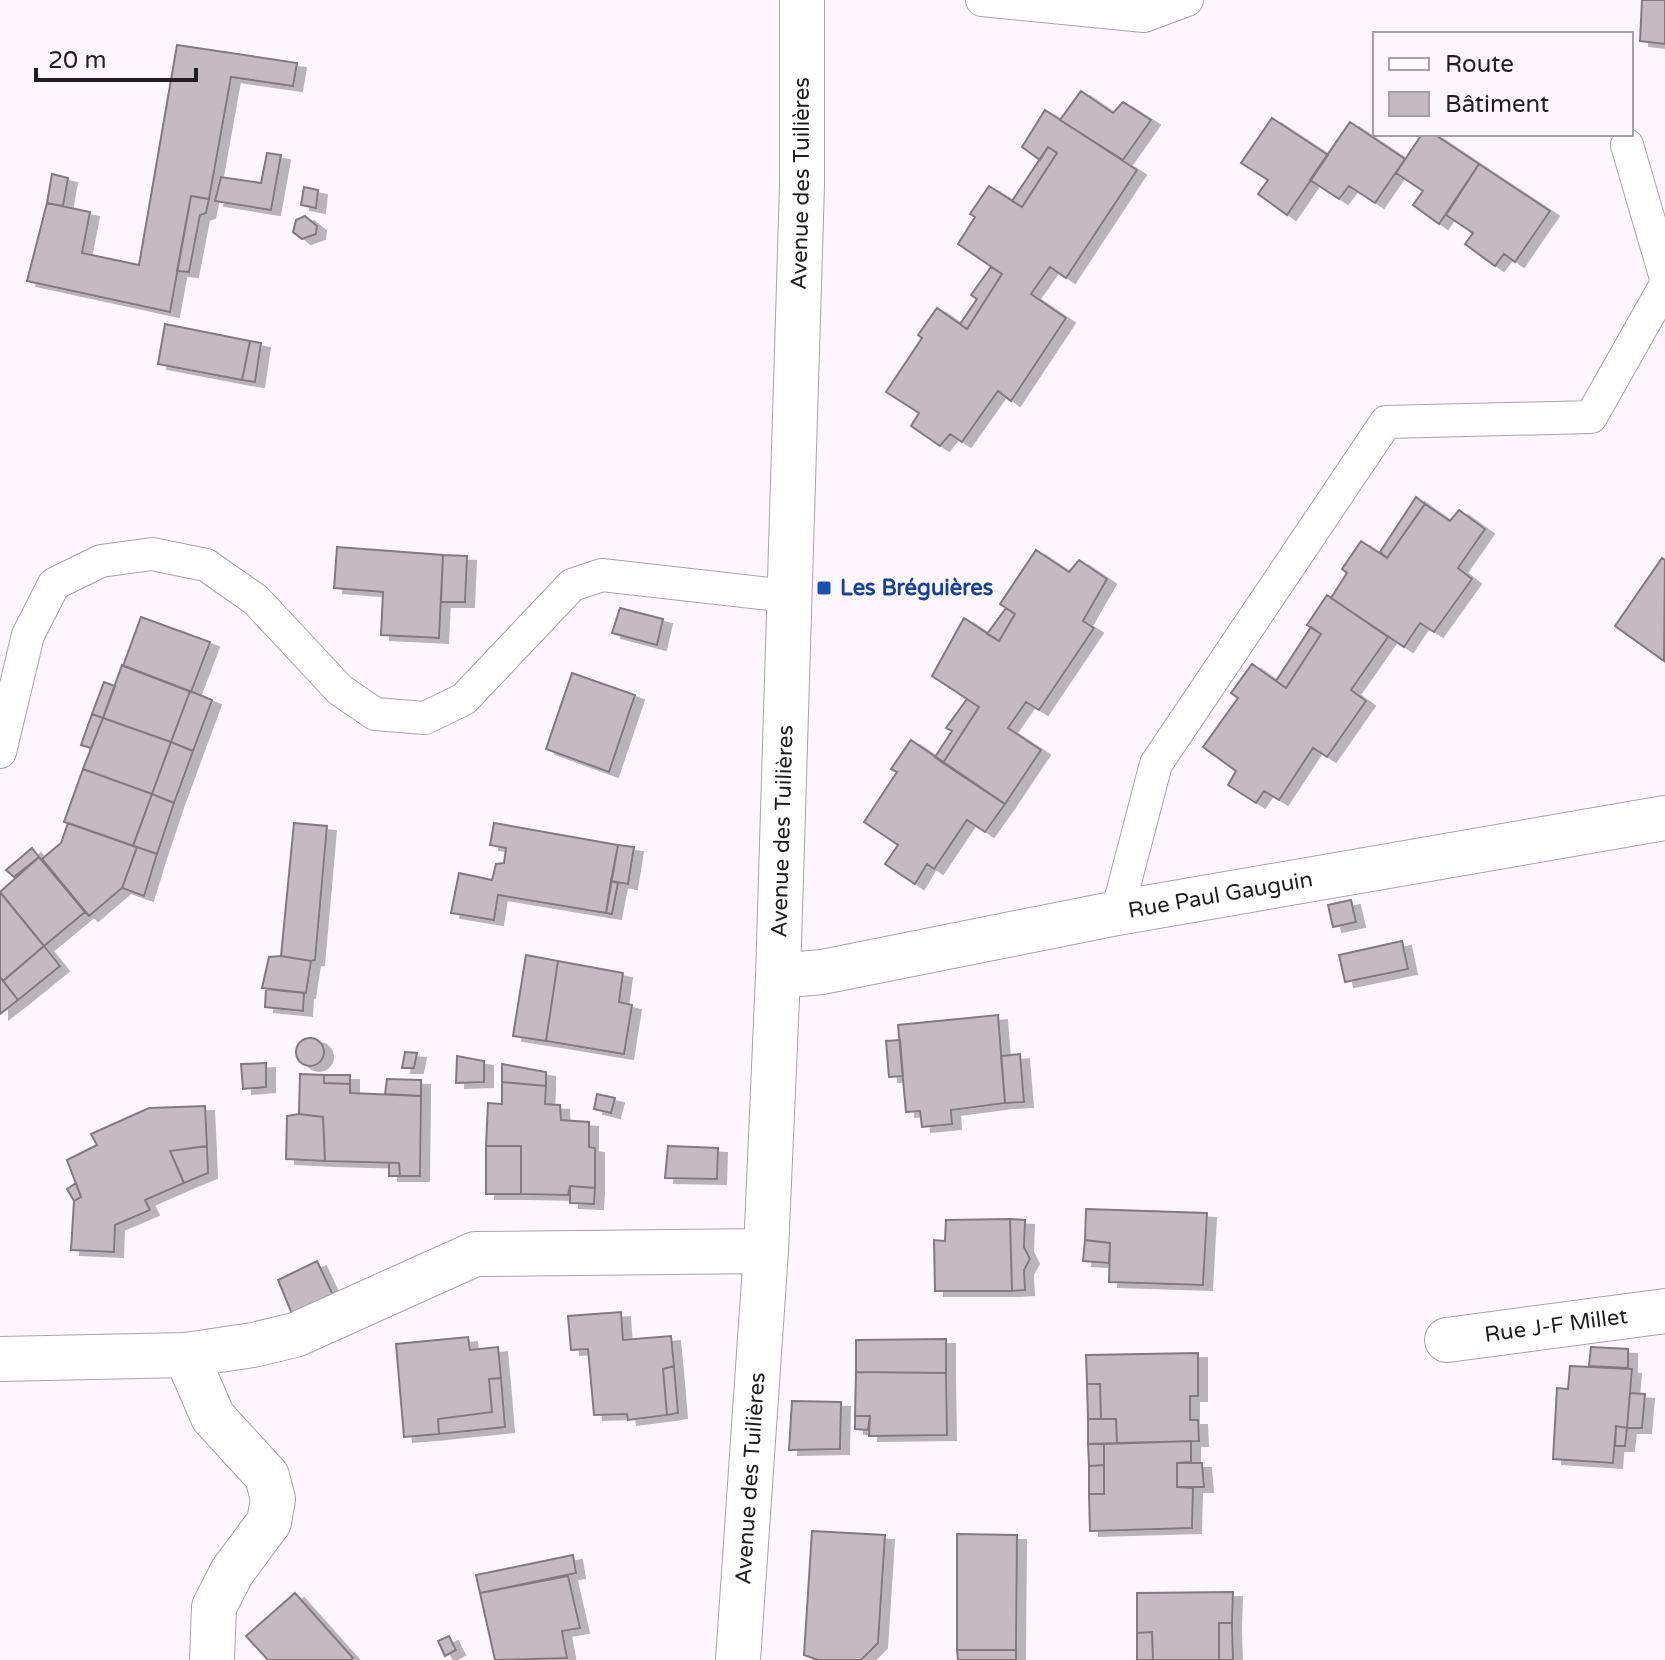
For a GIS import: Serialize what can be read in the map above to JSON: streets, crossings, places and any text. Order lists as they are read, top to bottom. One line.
{"streets":{"street":["Avenue des Tuilières","Rue Paul Gauguin","Rue J-F Millet"]},"crossings":[["Avenue des Tuilières","Rue Paul Gauguin"]],"places":{"transit":["Les Bréguières"]},"legend":["Route","Bâtiment"],"scale_bar":"20 m"}
